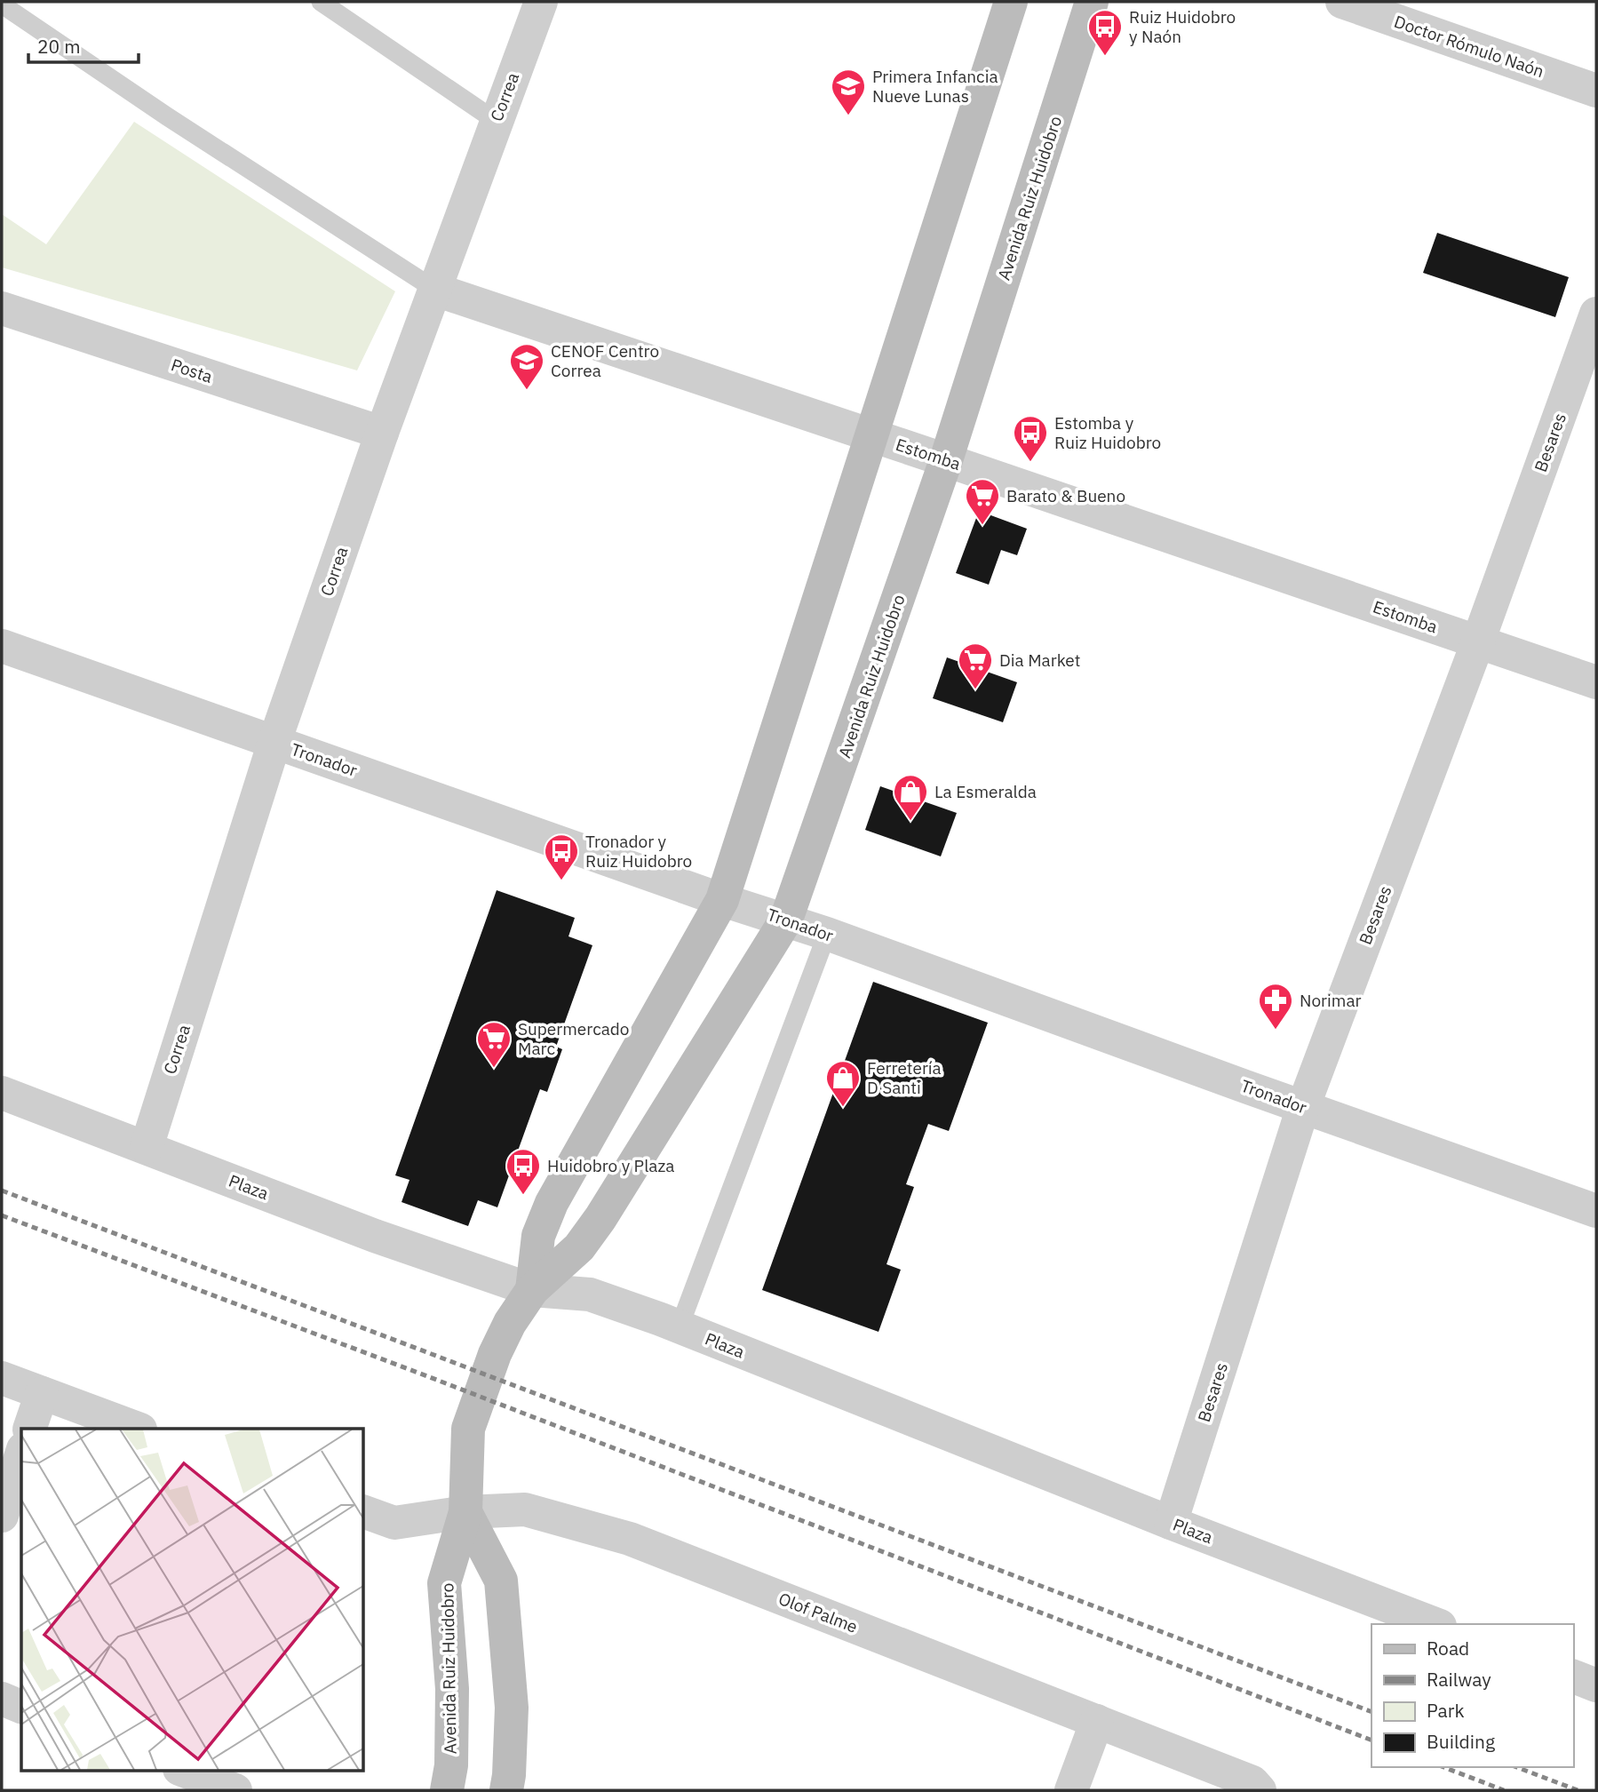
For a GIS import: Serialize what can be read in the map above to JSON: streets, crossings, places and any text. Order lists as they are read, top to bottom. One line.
{"streets":{"main road":["Avenida Ruiz Huidobro"],"street":["Doctor Rómulo Naón","Correa","Posta","Besares","Estomba","Tronador","Plaza","Olof Palme"]},"crossings":[["Correa","Posta"],["Correa","Estomba"],["Correa","Tronador"],["Correa","Plaza"],["Avenida Ruiz Huidobro","Estomba"],["Avenida Ruiz Huidobro","Tronador"],["Avenida Ruiz Huidobro","Plaza"],["Avenida Ruiz Huidobro","Olof Palme"],["Besares","Estomba"],["Besares","Tronador"],["Besares","Plaza"]],"places":{"bus stop":["Ruiz Huidobro y Naón","Estomba y Ruiz Huidobro","Tronador y Ruiz Huidobro","Huidobro y Plaza"],"school or university":["Primera Infancia Nueve Lunas","CENOF Centro Correa"],"supermarket":["Barato & Bueno","Dia Market","Supermercado Marc"],"shop":["La Esmeralda","Ferretería D Santi"],"pharmacy":["Norimar"]},"legend":["Road","Railway","Park","Building"],"scale_bar":"20 m"}
